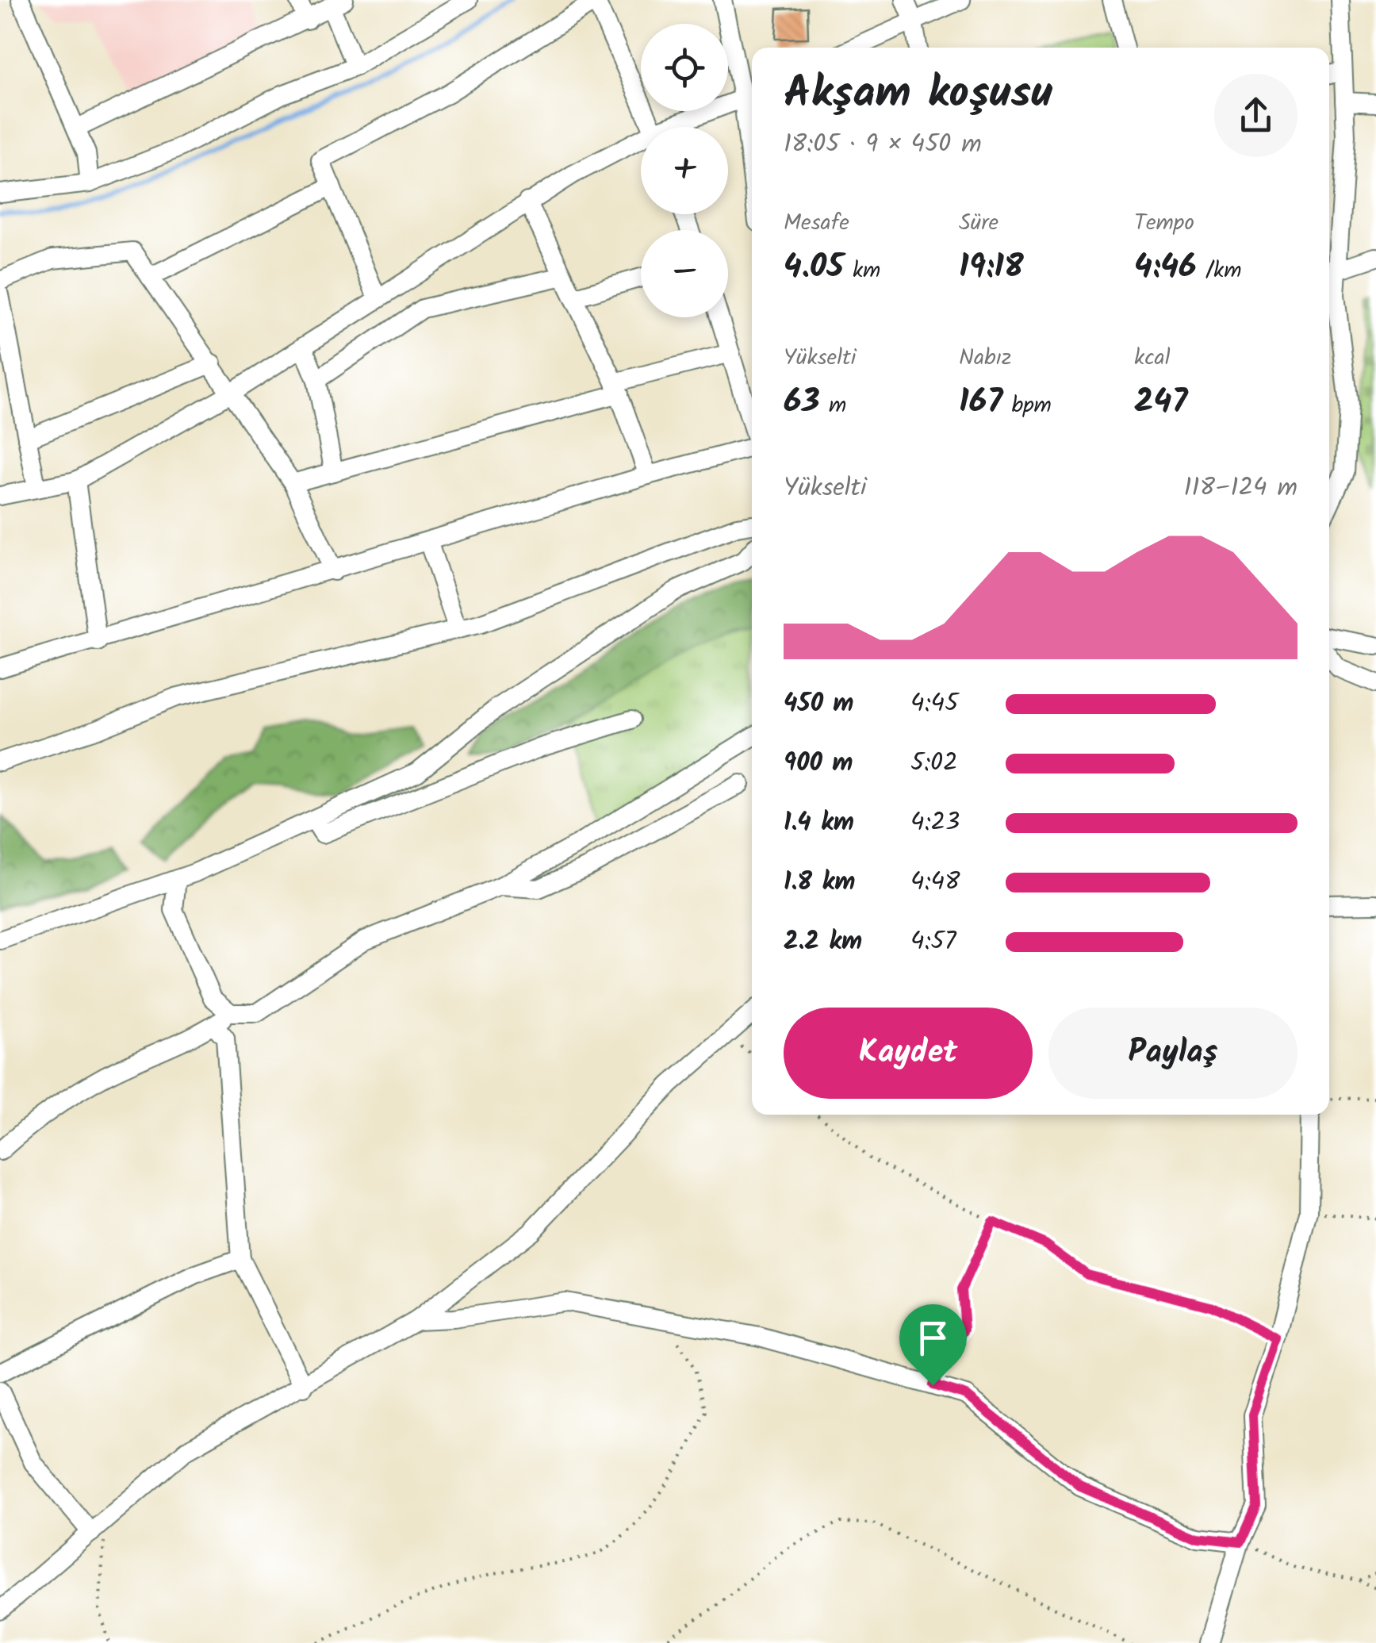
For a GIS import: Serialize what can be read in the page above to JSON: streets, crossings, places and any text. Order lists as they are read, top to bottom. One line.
{"page":{"map_buttons":["+","−"],"heading":["Akşam koşusu","18:05 · 9 × 450 m"],"stats":[["Mesafe","4.05 km"],["Süre","19:18"],["Tempo","4:46 /km"],["Yükselti","63 m"],["Nabız","167 bpm"],["kcal","247"]],"chart":["Yükselti","118–124 m"],"list":[{"name":"450 m","note":"4:45"},{"name":"900 m","note":"5:02"},{"name":"1.4 km","note":"4:23"},{"name":"1.8 km","note":"4:48"},{"name":"2.2 km","note":"4:57"}],"buttons":["Kaydet","Paylaş"]}}
